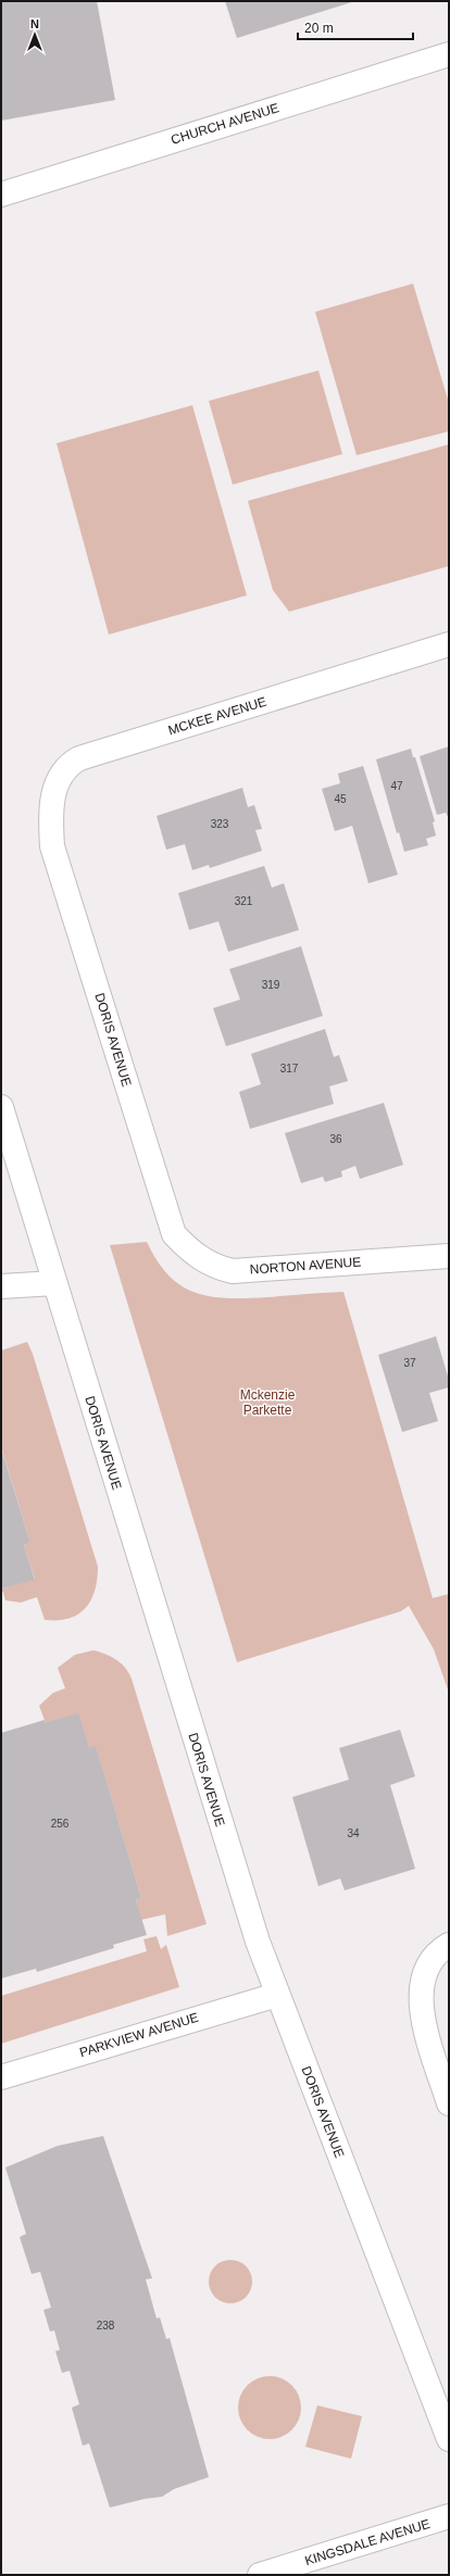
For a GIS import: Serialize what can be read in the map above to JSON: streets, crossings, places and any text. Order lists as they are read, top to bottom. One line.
{"streets":{"street":["CHURCH AVENUE","MCKEE AVENUE","DORIS AVENUE","NORTON AVENUE","PARKVIEW AVENUE","KINGSDALE AVENUE"]},"crossings":[["MCKEE AVENUE","DORIS AVENUE"],["DORIS AVENUE","NORTON AVENUE"],["DORIS AVENUE","PARKVIEW AVENUE"]],"parks":["Mckenzie Parkette"],"house_numbers":["47","45","323","321","319","317","36","37","256","34","238"],"scale_bar":"20 m","north":"top"}
